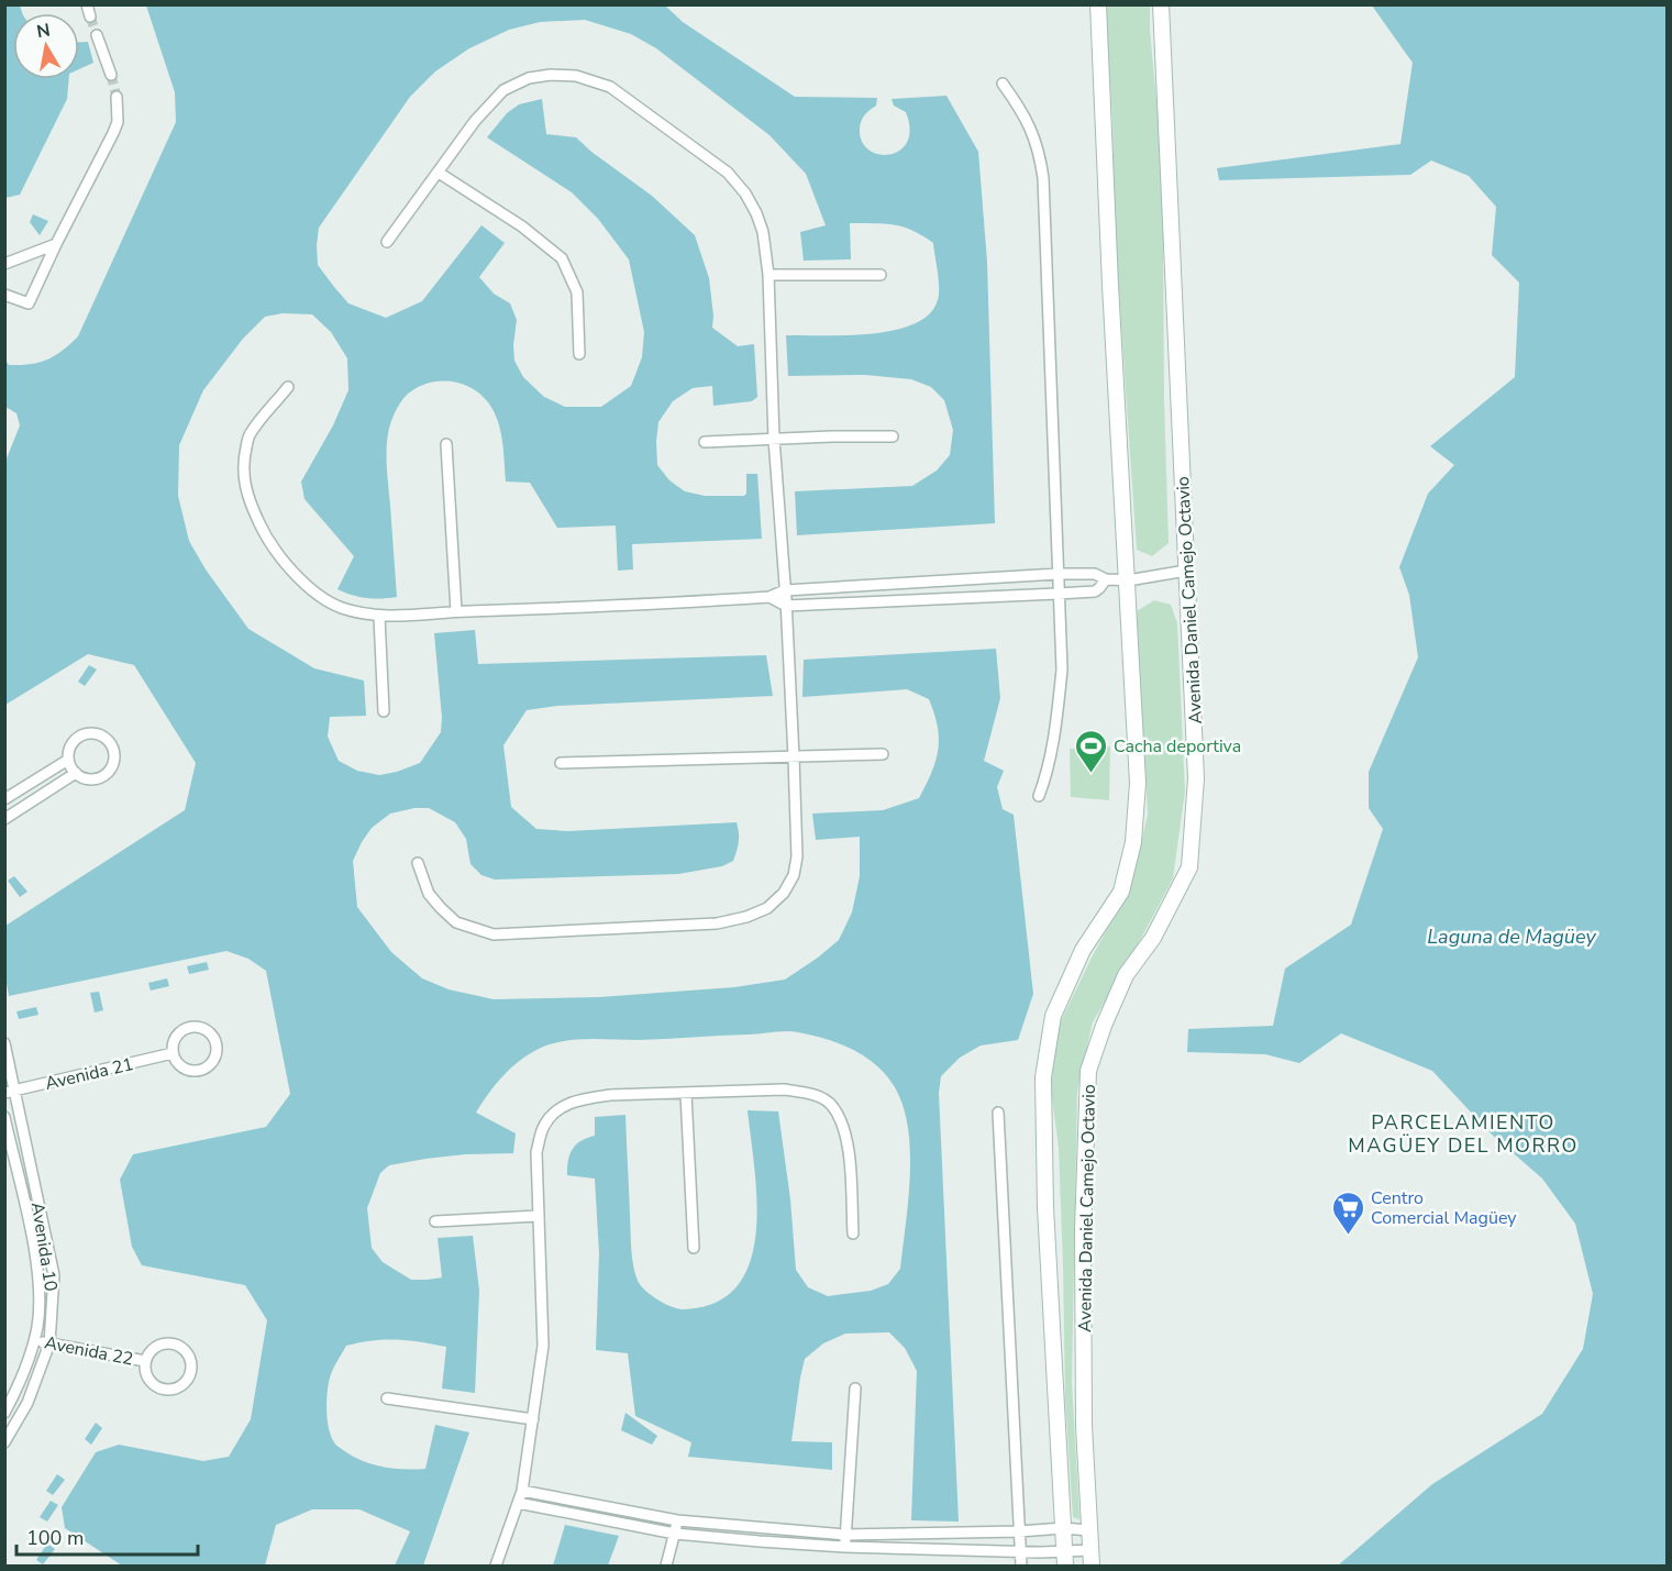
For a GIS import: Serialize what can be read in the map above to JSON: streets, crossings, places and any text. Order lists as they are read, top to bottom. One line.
{"streets":{"main road":["Avenida Daniel Camejo Octavio"],"street":["Avenida 21","Avenida 10","Avenida 22"]},"crossings":[["Avenida 21","Avenida 10"],["Avenida 10","Avenida 22"]],"districts":["PARCELAMIENTO MAGÜEY DEL MORRO"],"water":["Laguna de Magüey"],"places":{"sports":["Cacha deportiva"],"supermarket":["Centro Comercial Magüey"]},"scale_bar":"100 m","north":"top"}
